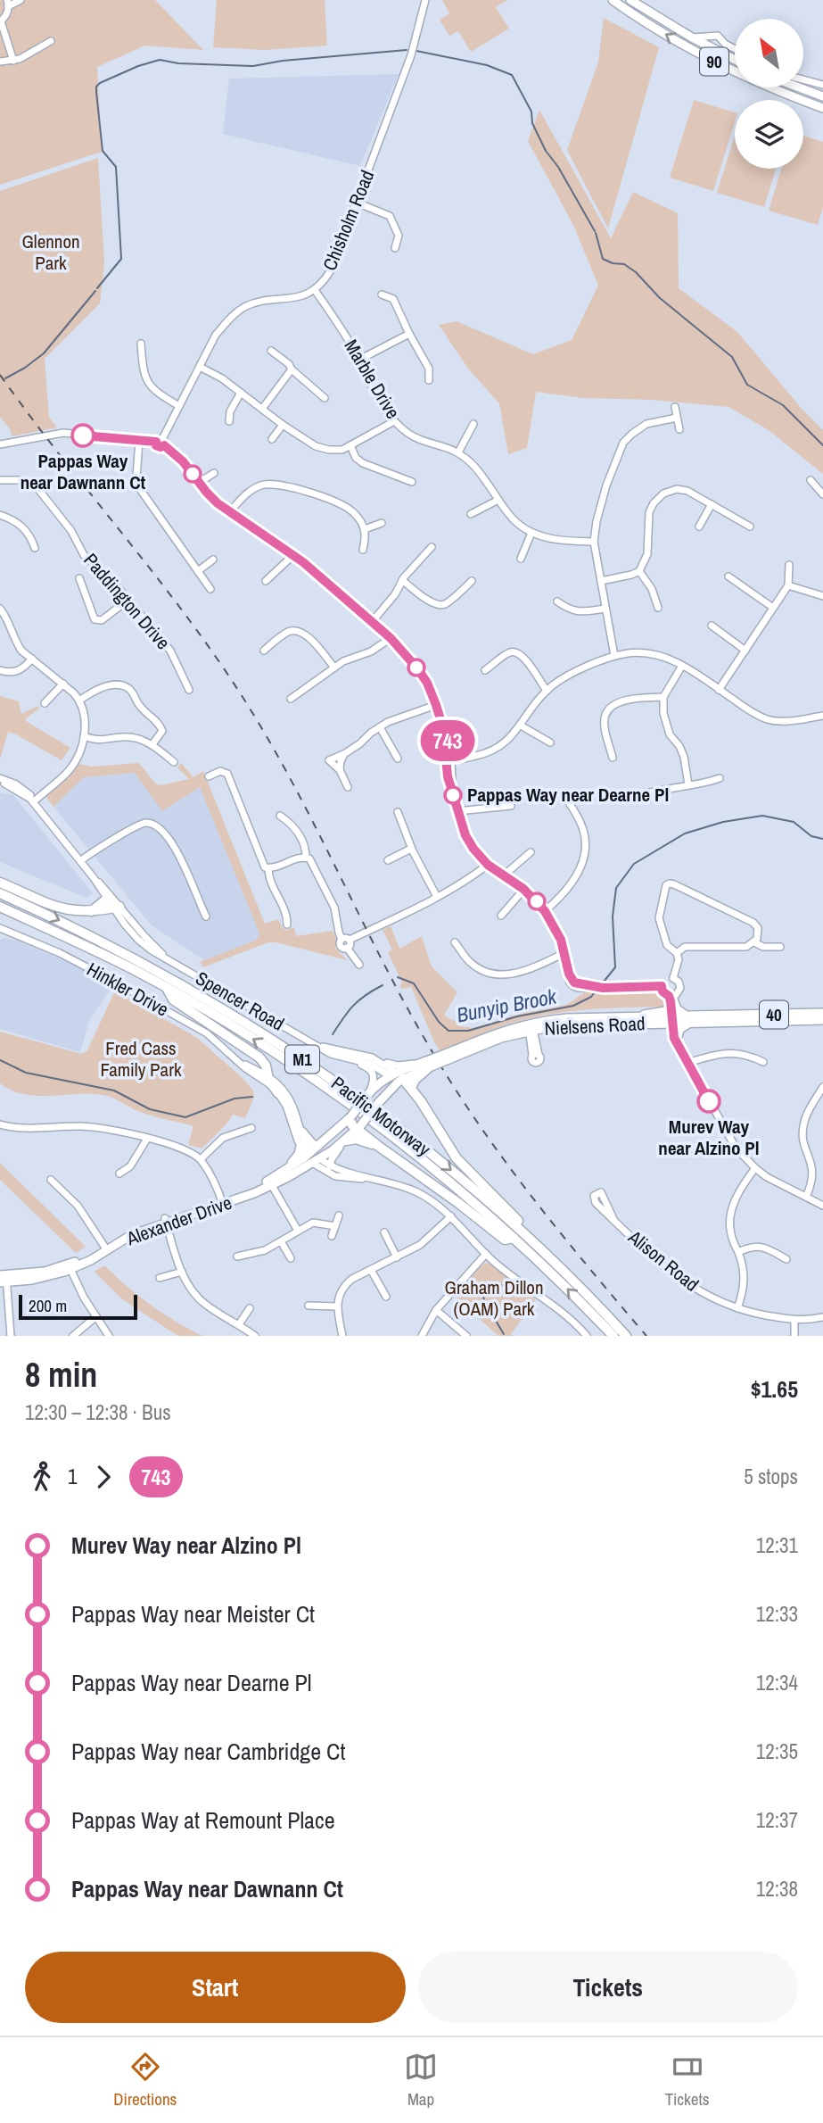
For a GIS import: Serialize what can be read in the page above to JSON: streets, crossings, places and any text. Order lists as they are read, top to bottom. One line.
{"streets":{"highway":["M1","Pacific Motorway"],"main road":["90","40","Nielsens Road","Alexander Drive"],"street":["Chisholm Road","Marble Drive","Paddington Drive","Hinkler Drive","Spencer Road","Alison Road"]},"crossings":[["Chisholm Road","Marble Drive"],["Hinkler Drive","40"],["Hinkler Drive","Alexander Drive"],["Spencer Road","40"],["40","Nielsens Road"],["40","Alexander Drive"]],"water":["Bunyip Brook"],"parks":["Glennon Park","Fred Cass Family Park","Graham Dillon (OAM) Park"],"places":["Pappas Way near Dawnann Ct","Pappas Way near Dearne Pl","Murev Way near Alzino Pl"],"lines":["bus line 743"],"scale_bar":"200 m","north":"top left","page":{"on_map":"743","scale":"200 m","heading":["8 min","12:30 – 12:38 · Bus","$1.65"],"legs":["1","743","5 stops"],"list":[{"name":"Murev Way near Alzino Pl","value":"12:31"},{"name":"Pappas Way near Meister Ct","value":"12:33"},{"name":"Pappas Way near Dearne Pl","value":"12:34"},{"name":"Pappas Way near Cambridge Ct","value":"12:35"},{"name":"Pappas Way at Remount Place","value":"12:37"},{"name":"Pappas Way near Dawnann Ct","value":"12:38"}],"buttons":["Start","Tickets"],"tabs":["Directions","Map","Tickets"]}}
